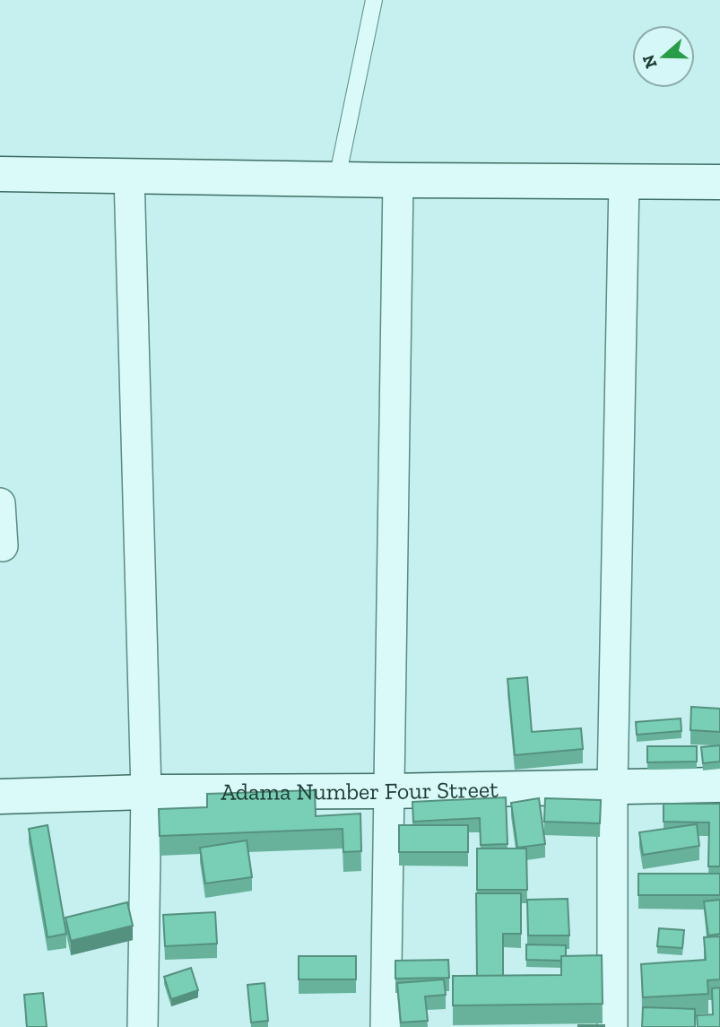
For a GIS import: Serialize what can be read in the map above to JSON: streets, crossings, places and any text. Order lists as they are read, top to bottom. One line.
{"streets":{"street":["Adama Number Four Street"]},"north":"left"}
